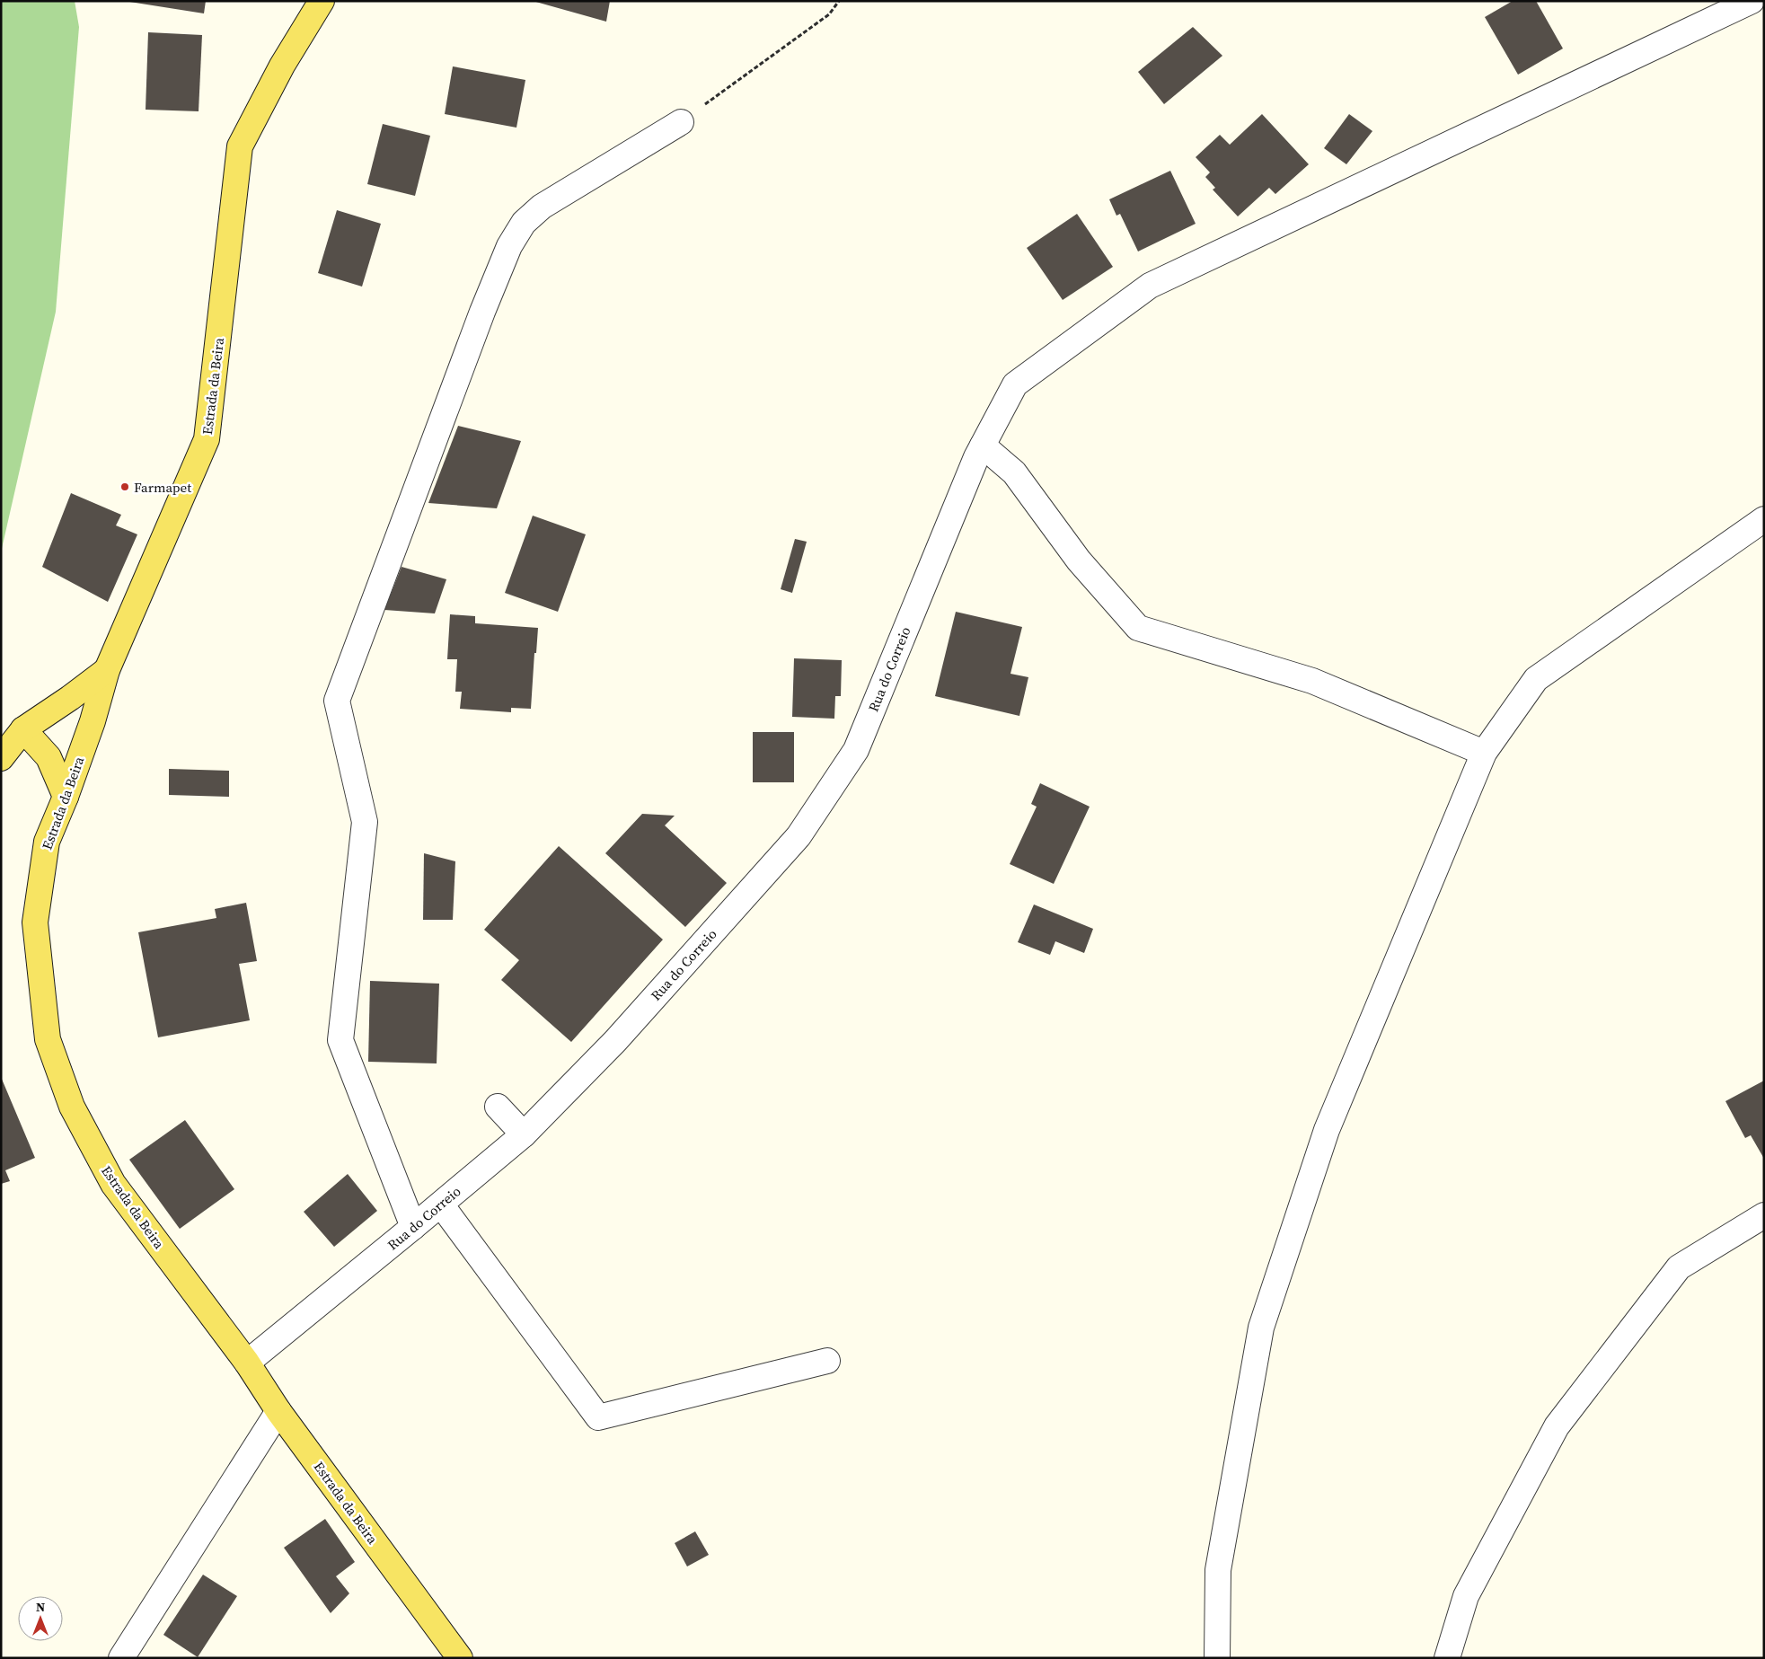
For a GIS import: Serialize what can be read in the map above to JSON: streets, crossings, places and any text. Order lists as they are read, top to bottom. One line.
{"streets":{"main road":["Estrada da Beira"],"street":["Rua do Correio"]},"crossings":[["Estrada da Beira","Rua do Correio"]],"places":["Farmapet"],"north":"top"}
